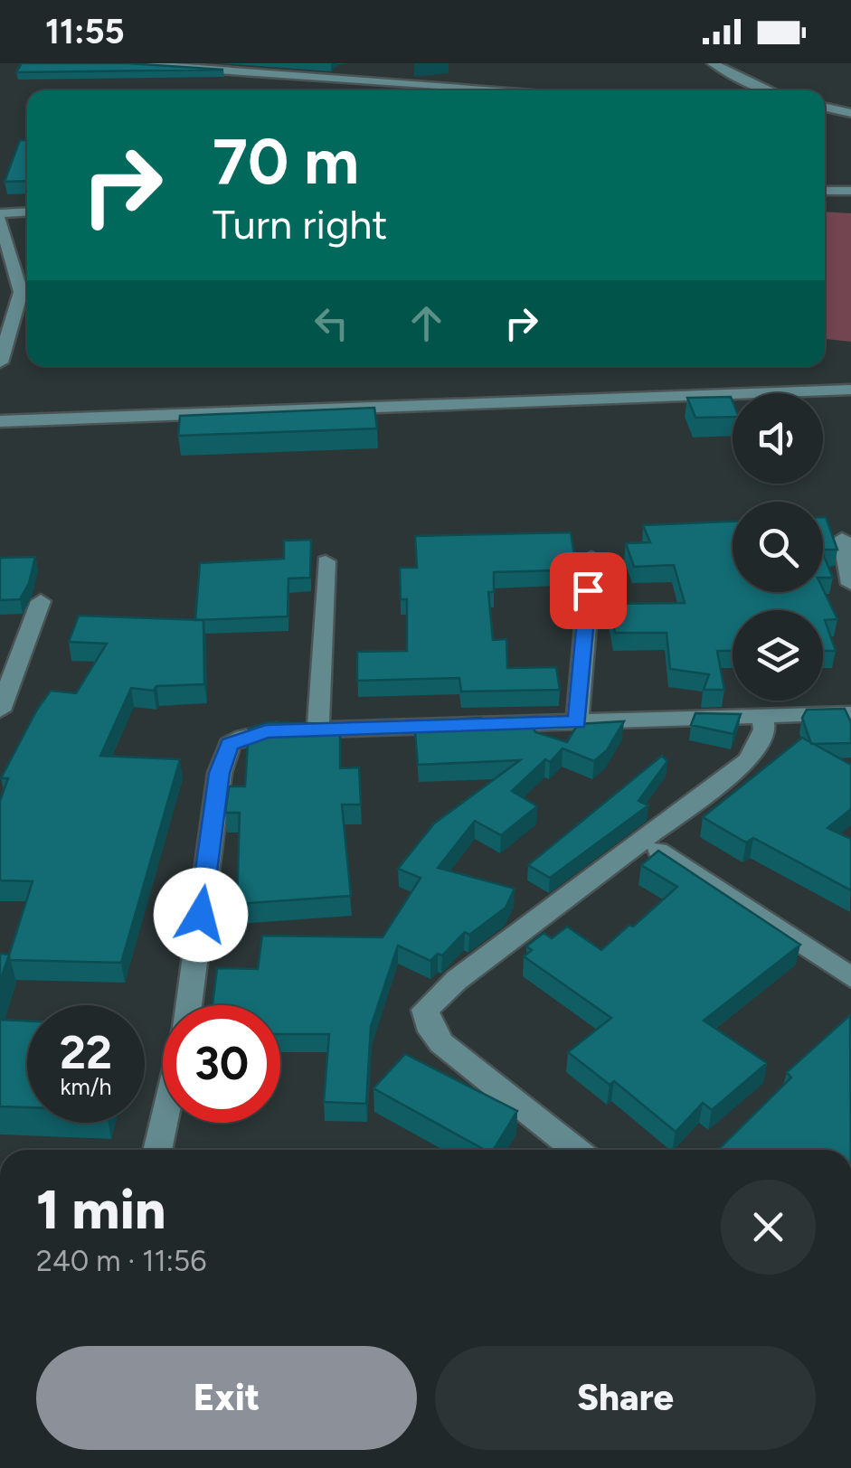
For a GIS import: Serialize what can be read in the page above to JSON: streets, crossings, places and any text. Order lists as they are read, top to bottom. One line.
{"page":{"status":"11:55","turn":["70 m","Turn right"],"speed":"22 km/h","limit":"30","heading":["1 min","240 m · 11:56"],"buttons":["Exit","Share"]}}
